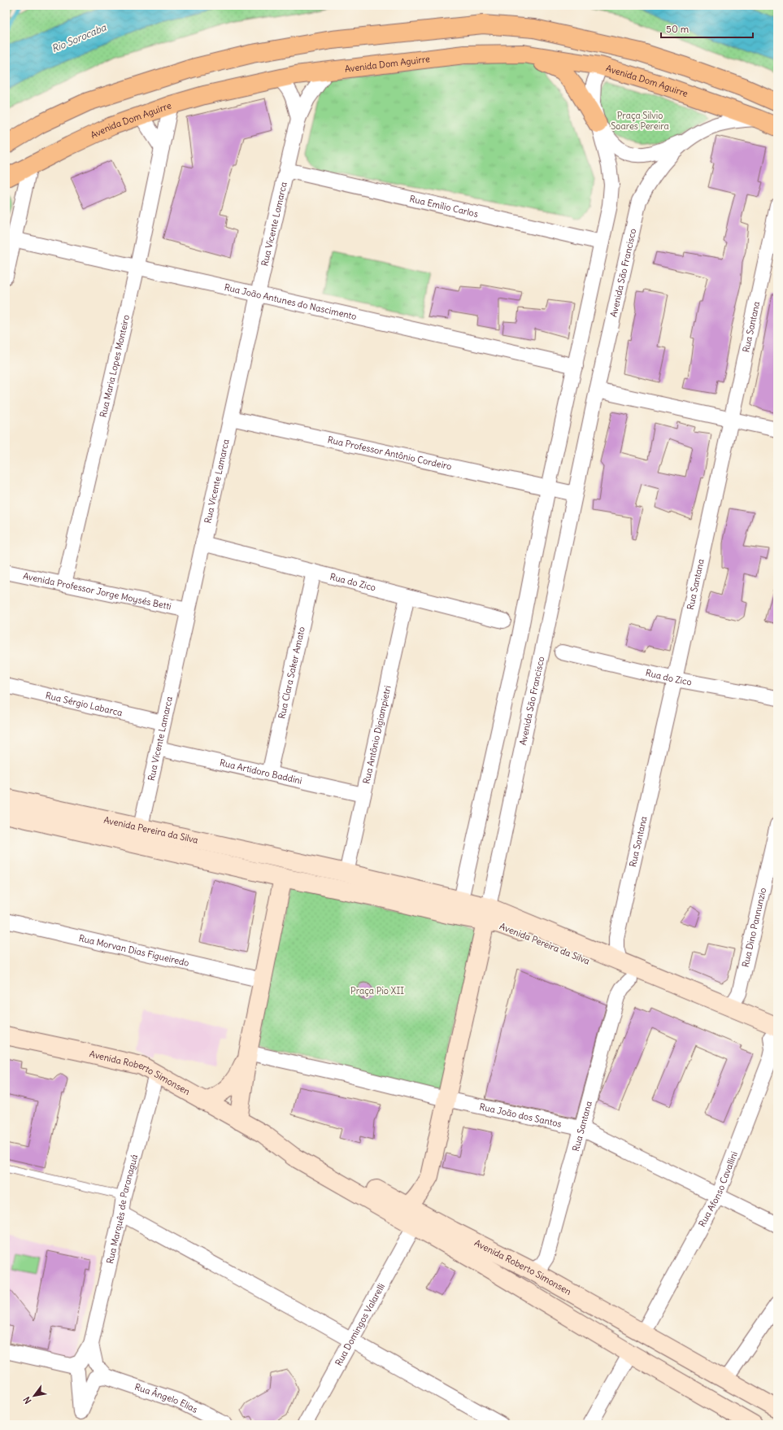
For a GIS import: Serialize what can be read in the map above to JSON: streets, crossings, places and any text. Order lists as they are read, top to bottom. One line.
{"streets":{"highway":["Avenida Dom Aguirre"],"main road":["Avenida Pereira da Silva","Avenida Roberto Simonsen"],"street":["Rua Emílio Carlos","Rua Vicente Lamarca","Avenida São Francisco","Rua João Antunes do Nascimento","Rua Santana","Rua Maria Lopes Monteiro","Rua Professor Antônio Cordeiro","Rua do Zico","Avenida Professor Jorge Moysés Betti","Rua Clara Saker Amato","Rua Sérgio Labarca","Rua Antônio Digiampietri","Rua Artidoro Baddini","Rua Dino Pannunzio","Rua Morvan Dias Figueiredo","Rua João dos Santos","Rua Afonso Cavallini","Rua Marquês de Paranaguá","Rua Domingos Valarelli","Rua Ângelo Elias"]},"crossings":[["Avenida Dom Aguirre","Rua Vicente Lamarca"],["Avenida Dom Aguirre","Avenida São Francisco"],["Avenida Dom Aguirre","Rua Maria Lopes Monteiro"],["Rua Emílio Carlos","Rua Vicente Lamarca"],["Rua Vicente Lamarca","Rua João Antunes do Nascimento"],["Rua Vicente Lamarca","Rua Professor Antônio Cordeiro"],["Rua Vicente Lamarca","Rua do Zico"],["Rua Vicente Lamarca","Avenida Professor Jorge Moysés Betti"],["Rua Vicente Lamarca","Rua Sérgio Labarca"],["Rua Vicente Lamarca","Rua Artidoro Baddini"],["Rua Vicente Lamarca","Avenida Pereira da Silva"],["Avenida São Francisco","Rua do Zico"],["Avenida São Francisco","Avenida Pereira da Silva"],["Rua João Antunes do Nascimento","Rua Maria Lopes Monteiro"],["Rua Santana","Rua do Zico"],["Rua Santana","Avenida Pereira da Silva"],["Rua Santana","Avenida Roberto Simonsen"],["Rua Santana","Rua João dos Santos"],["Rua Maria Lopes Monteiro","Avenida Professor Jorge Moysés Betti"],["Rua do Zico","Rua Clara Saker Amato"],["Rua do Zico","Rua Antônio Digiampietri"],["Rua Clara Saker Amato","Rua Artidoro Baddini"],["Rua Antônio Digiampietri","Rua Artidoro Baddini"],["Rua Antônio Digiampietri","Avenida Pereira da Silva"],["Avenida Pereira da Silva","Rua Dino Pannunzio"],["Avenida Pereira da Silva","Rua Afonso Cavallini"],["Avenida Roberto Simonsen","Rua Afonso Cavallini"],["Avenida Roberto Simonsen","Rua Marquês de Paranaguá"],["Avenida Roberto Simonsen","Rua Domingos Valarelli"],["Rua João dos Santos","Rua Afonso Cavallini"],["Rua Marquês de Paranaguá","Rua Ângelo Elias"]],"water":["Rio Sorocaba"],"parks":["Praça Silvio Soares Pereira","Praça Pio XII"],"scale_bar":"50 m","north":"bottom left"}
